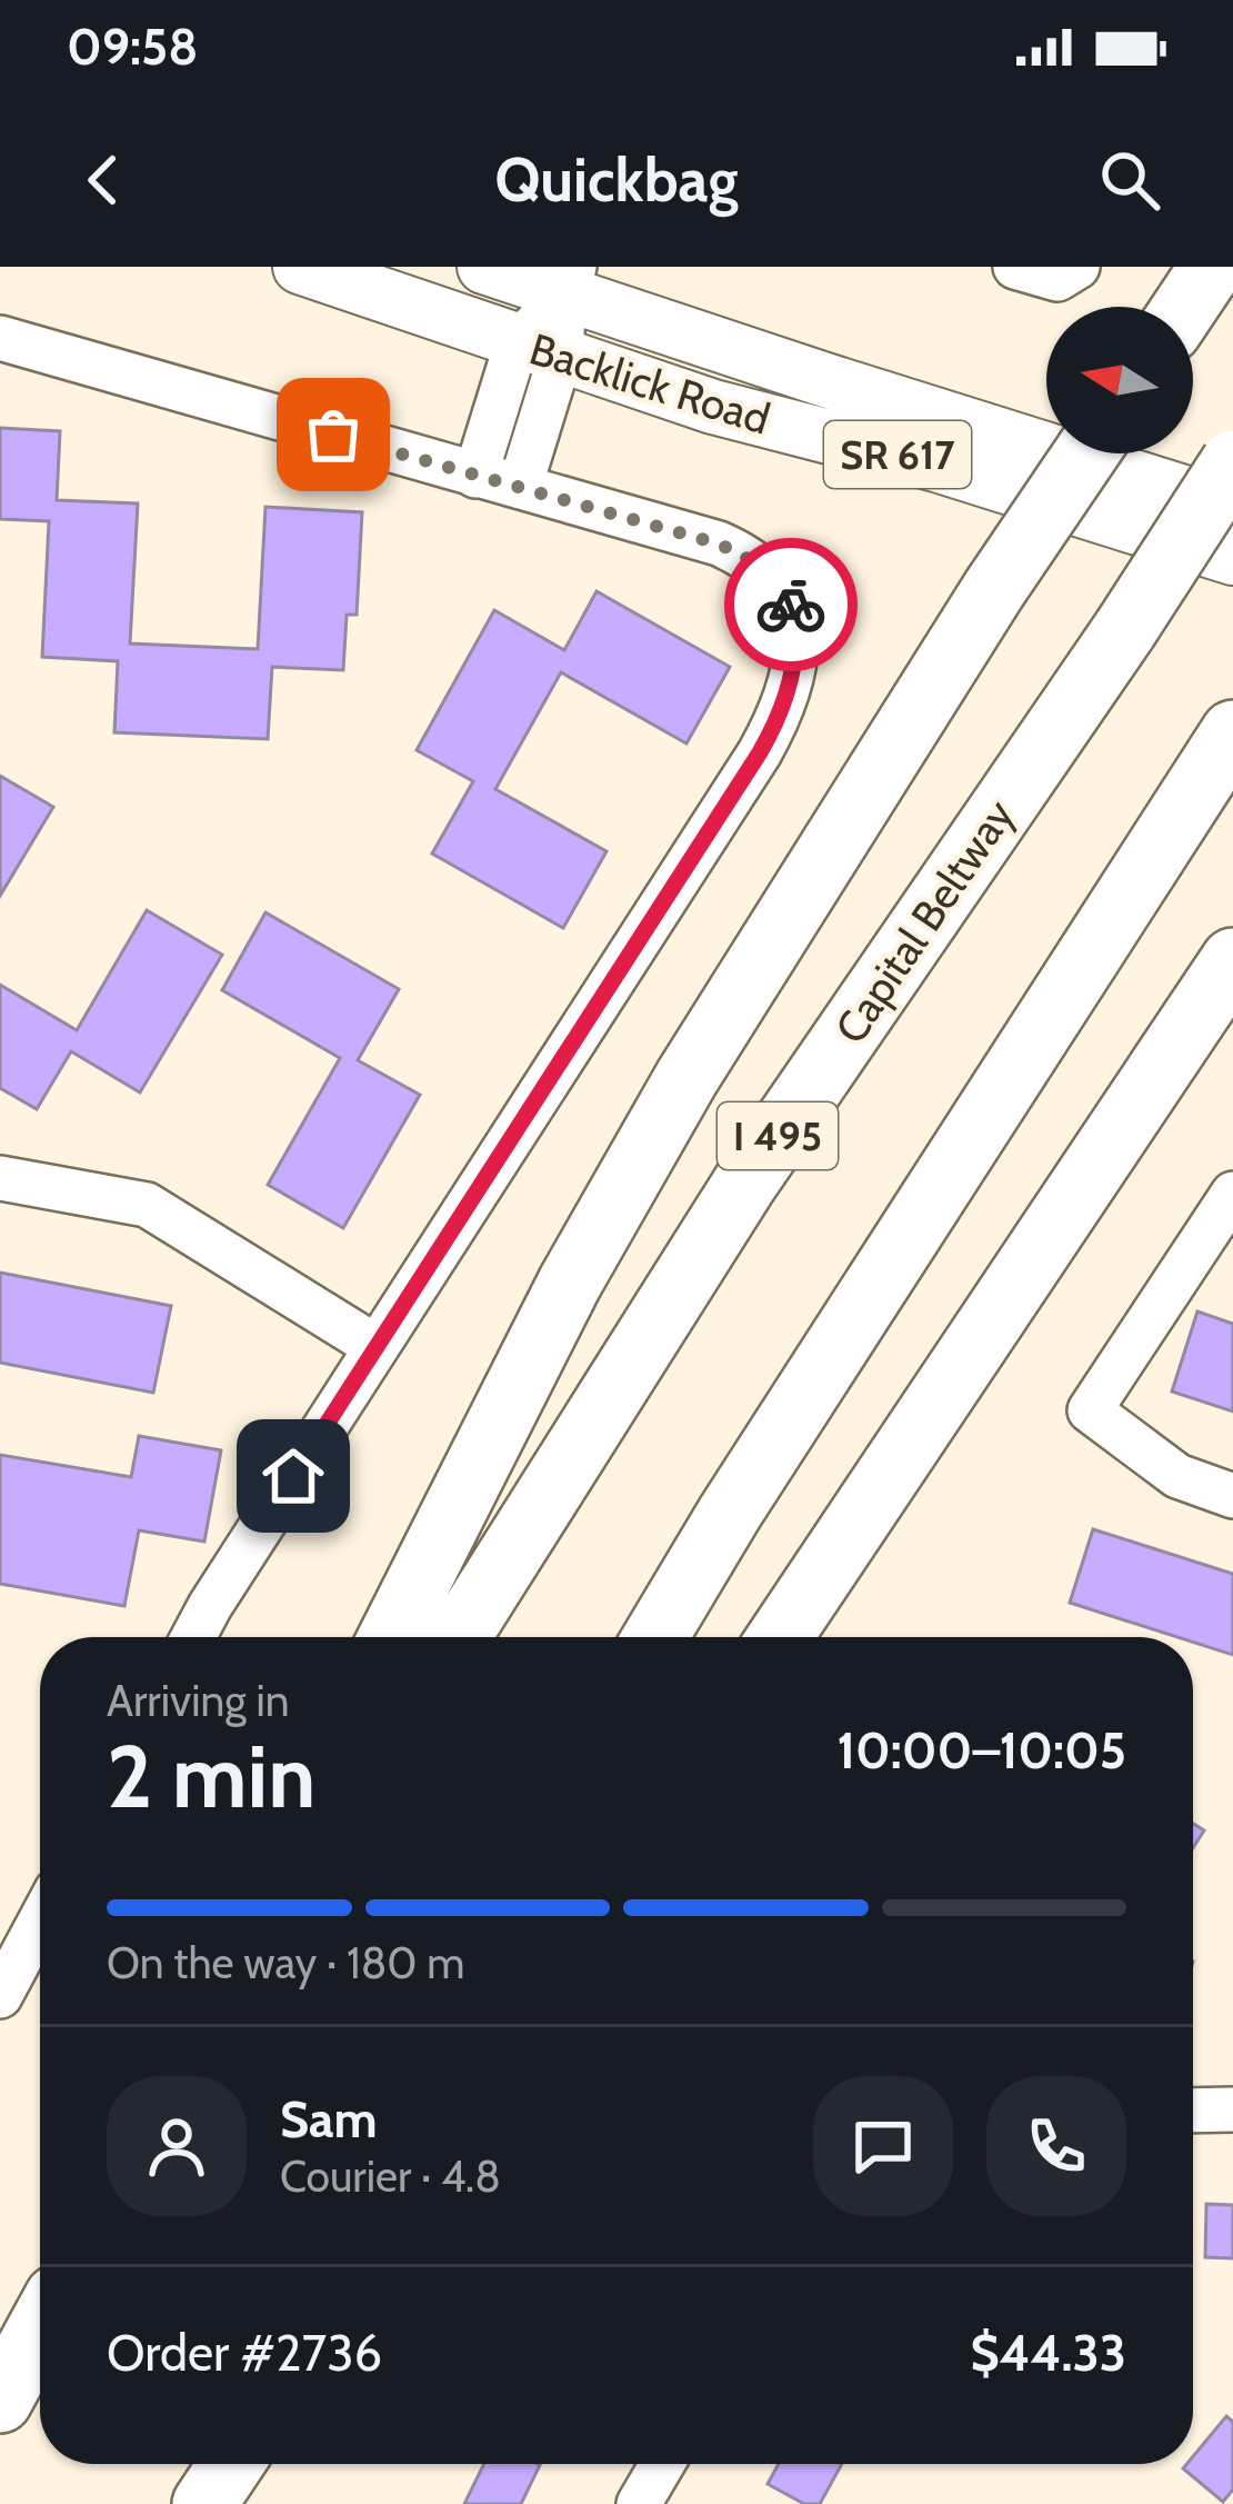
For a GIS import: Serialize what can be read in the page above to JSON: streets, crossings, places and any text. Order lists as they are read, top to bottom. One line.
{"streets":{"highway":["Capital Beltway","I 495"],"main road":["Backlick Road","SR 617"]},"north":"left","page":{"status":"09:58","header":"Quickbag","heading":["2 min","Arriving in","10:00–10:05"],"panel":["Sam","Courier · 4.8","Order #2736","$44.33"],"bar":"On the way · 180 m"}}
